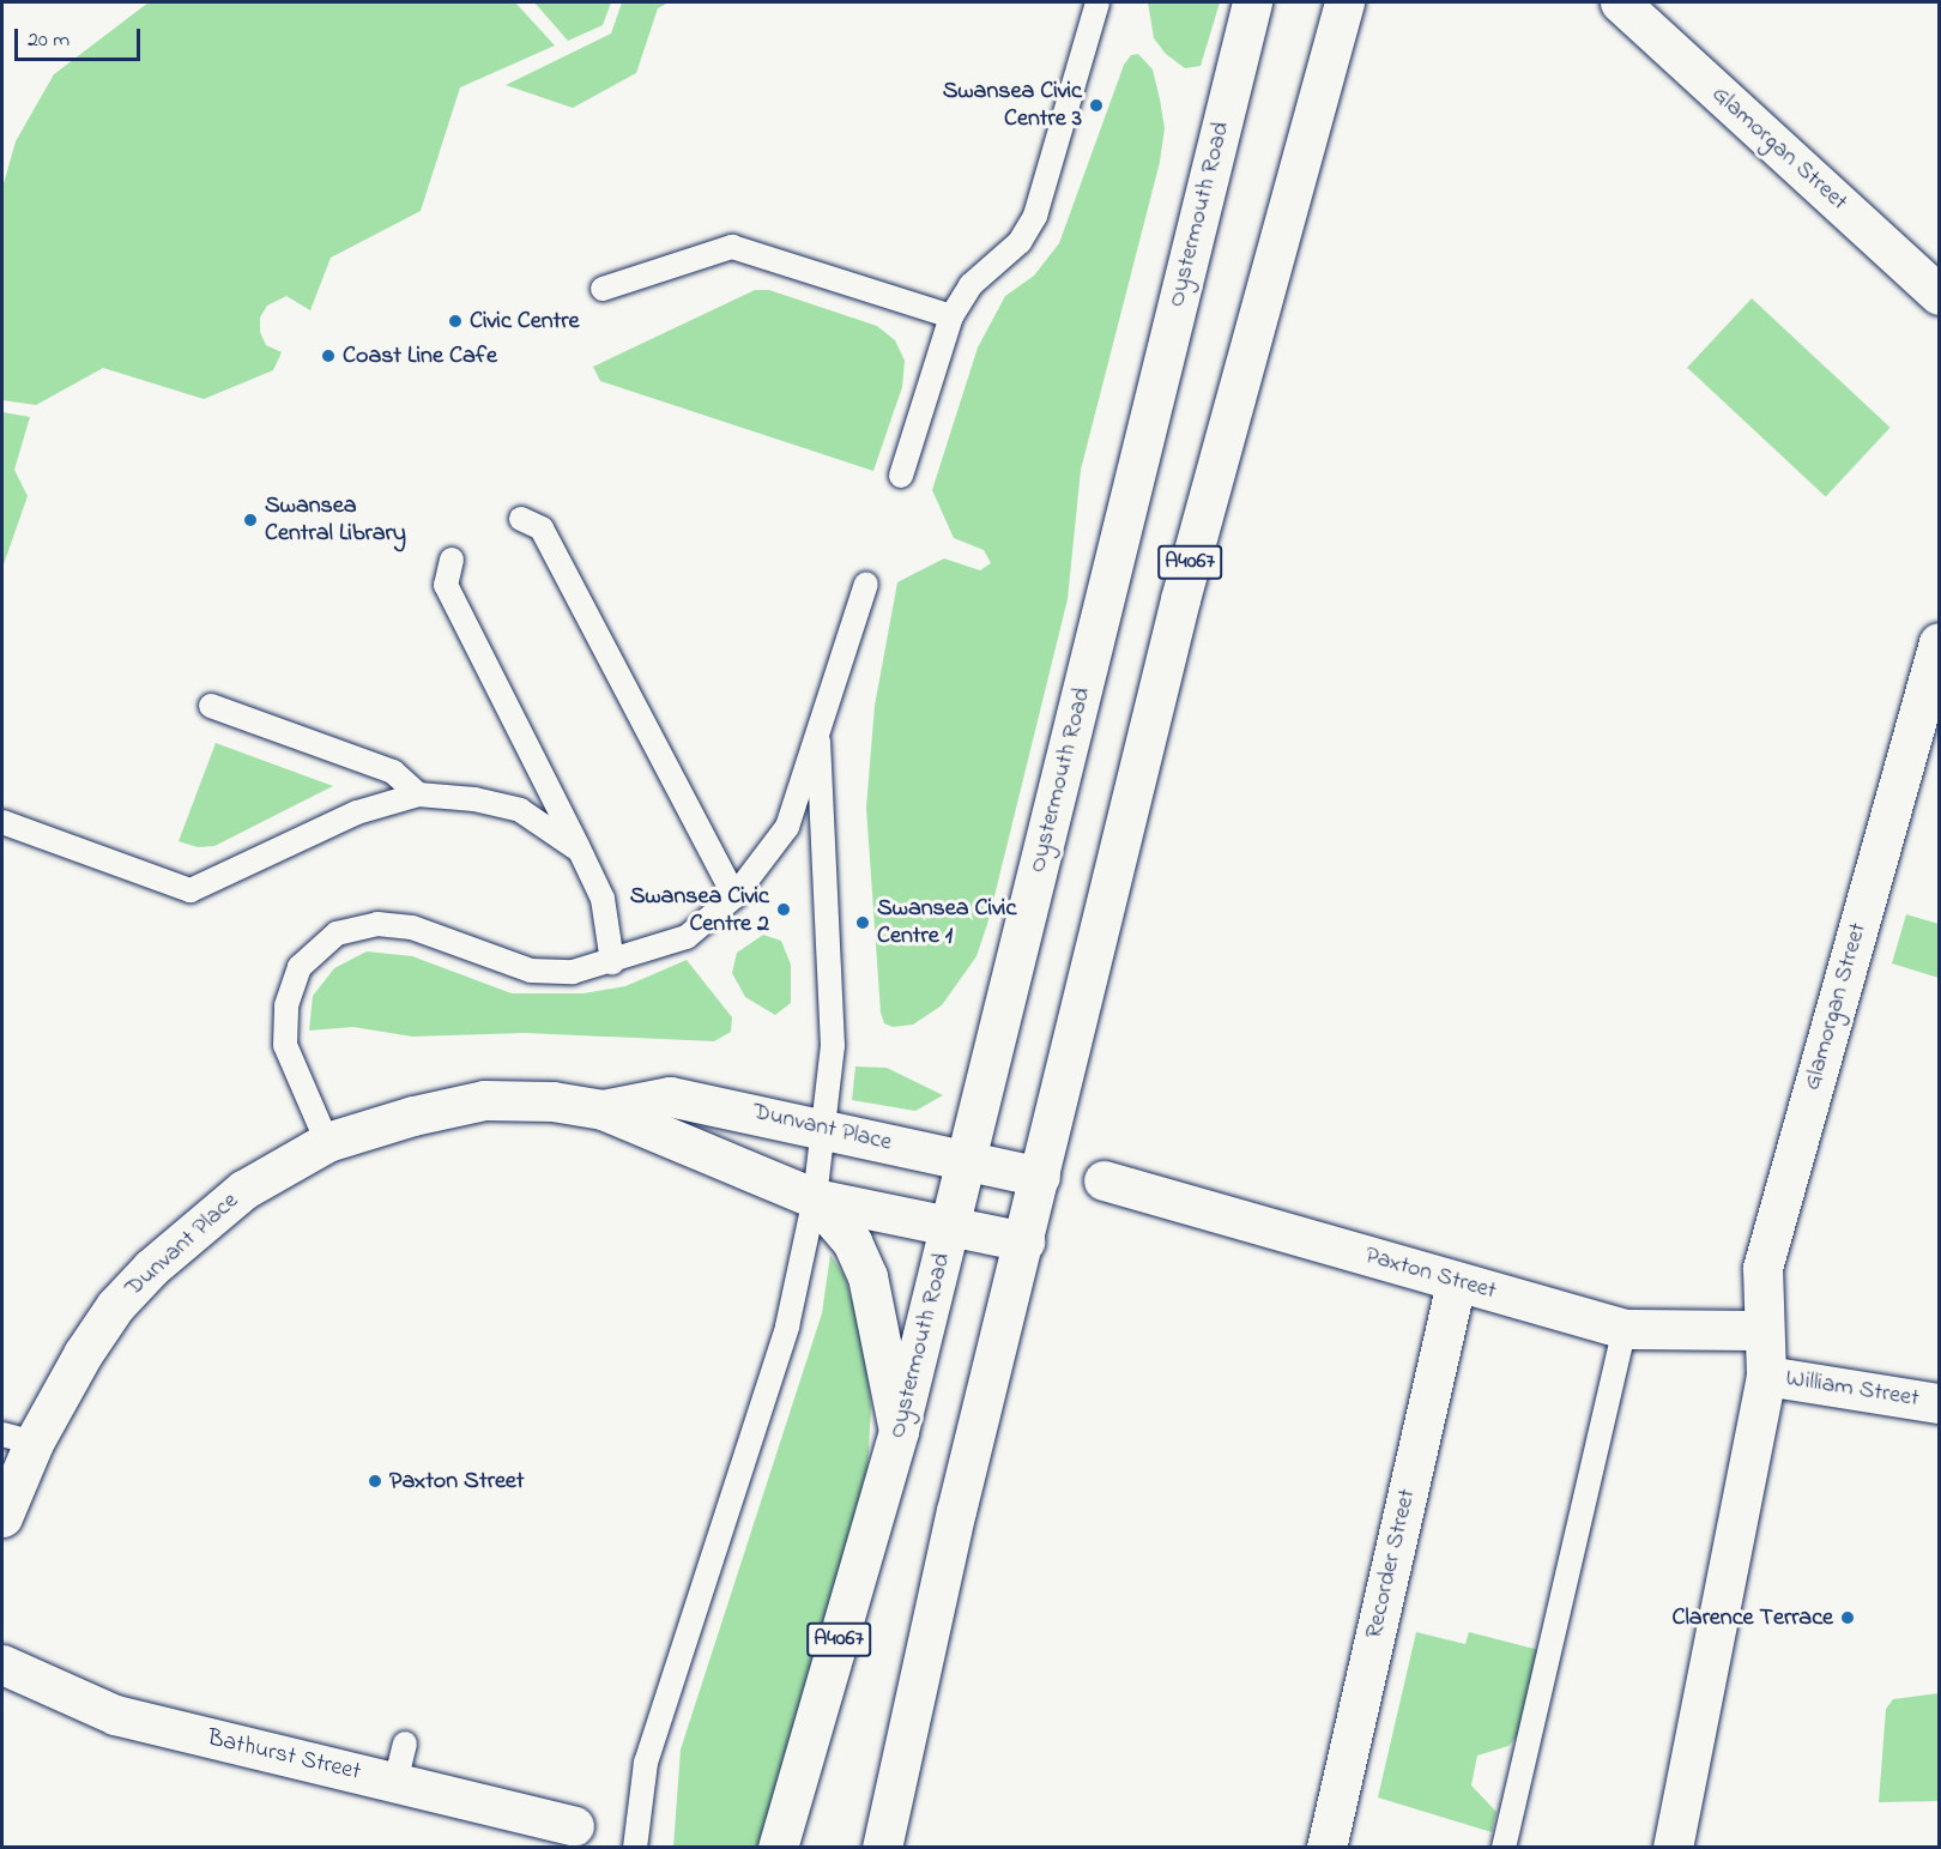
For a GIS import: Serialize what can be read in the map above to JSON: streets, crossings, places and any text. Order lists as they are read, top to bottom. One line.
{"streets":{"street":["Glamorgan Street","Oystermouth Road","A4067","Dunvant Place","Paxton Street","William Street","Recorder Street","Bathurst Street"]},"crossings":[["Glamorgan Street","Paxton Street"],["Glamorgan Street","William Street"],["Oystermouth Road","Dunvant Place"],["A4067","Dunvant Place"],["Paxton Street","Recorder Street"]],"places":["Swansea Civic Centre 3","Civic Centre","Coast Line Cafe","Swansea Central Library","Swansea Civic Centre 2","Swansea Civic Centre 1","Paxton Street","Clarence Terrace"],"scale_bar":"20 m"}
